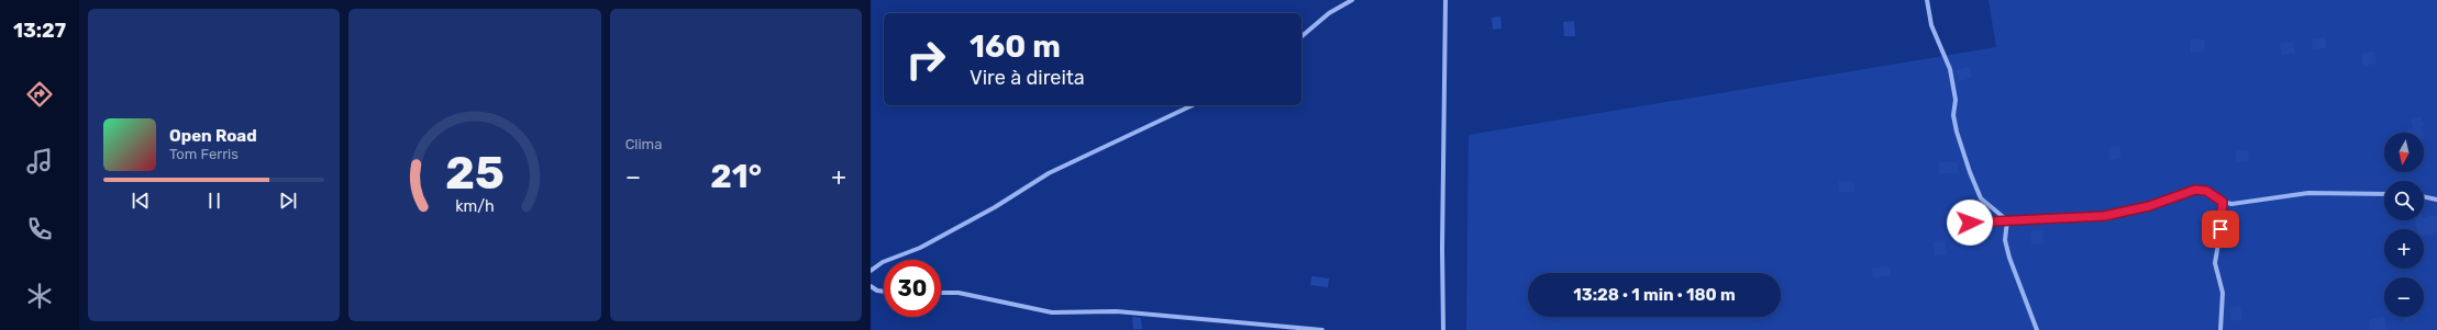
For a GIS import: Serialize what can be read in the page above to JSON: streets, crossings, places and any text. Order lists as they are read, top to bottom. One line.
{"north":"bottom","page":{"tabs":"13:27","tile":"Clima","turn":["160 m","Vire à direita"],"song":["Open Road","Tom Ferris"],"map_buttons":["+","−"],"heat":["−","21°","+"],"limit":"30","trip":"13:28 · 1 min · 180 m","gauge":["25","km/h"]}}
